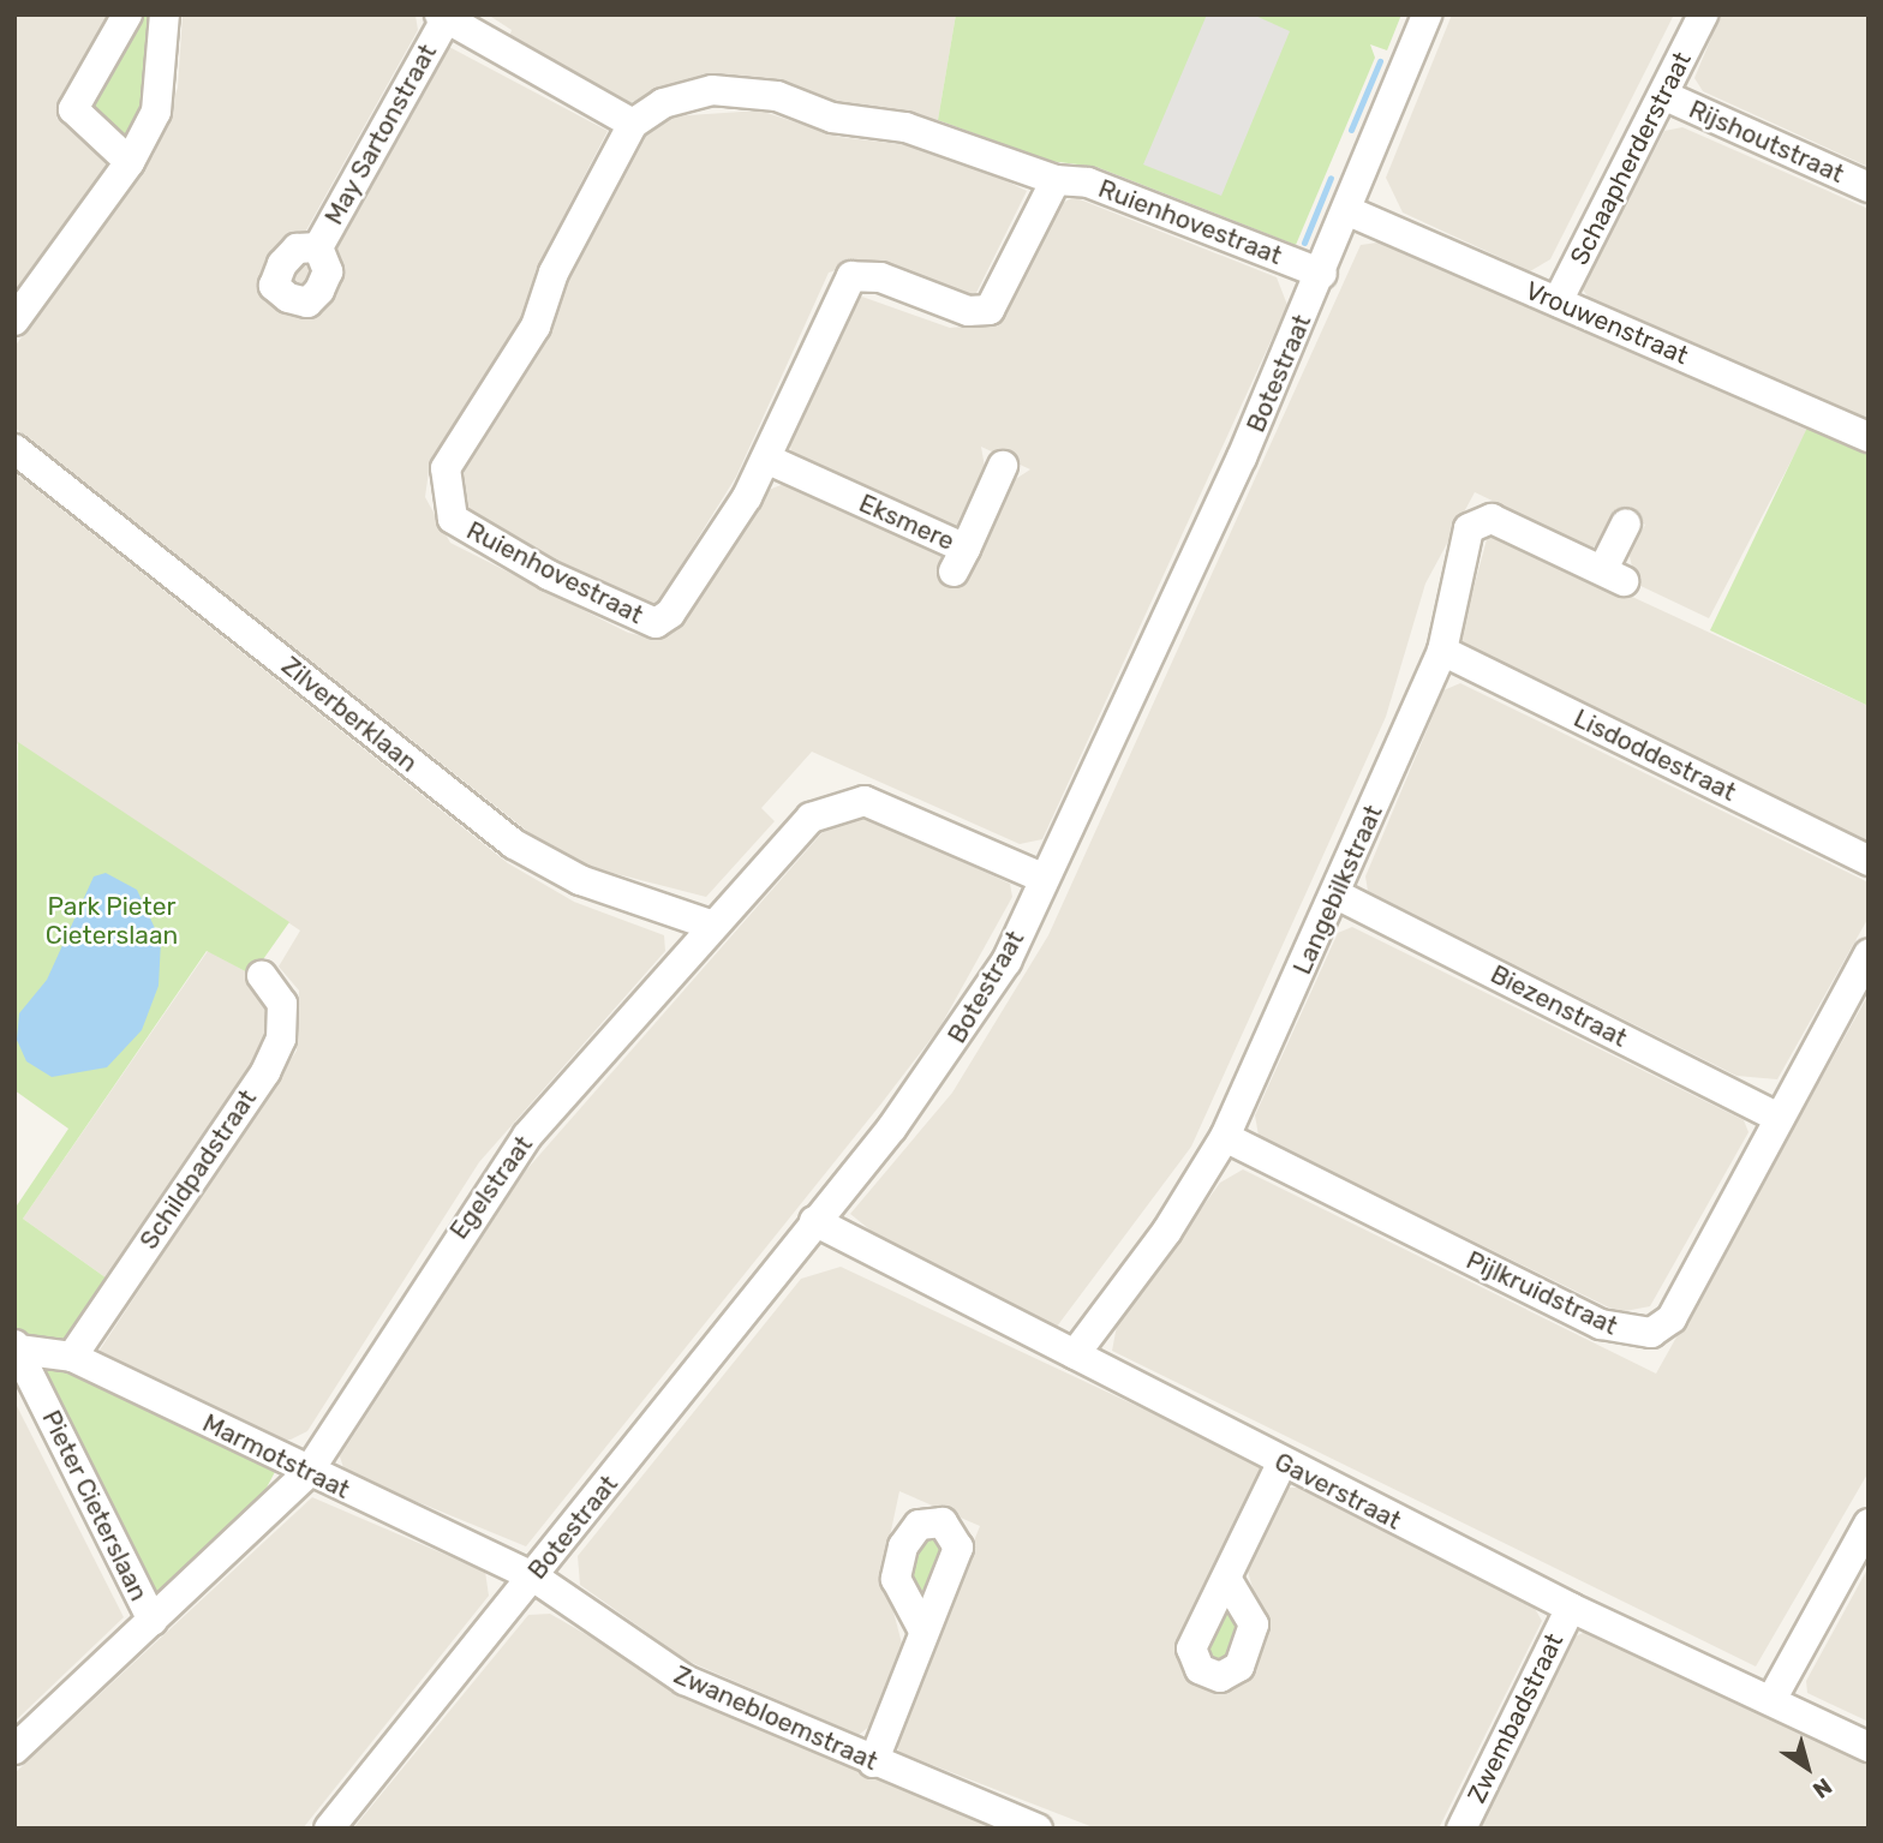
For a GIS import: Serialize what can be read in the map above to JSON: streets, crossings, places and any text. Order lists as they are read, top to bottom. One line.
{"streets":{"street":["May Sartonstraat","Rijshoutstraat","Schaapherderstraat","Ruienhovestraat","Vrouwenstraat","Botestraat","Eksmere","Zilverberklaan","Lisdoddestraat","Langebilkstraat","Biezenstraat","Schildpadstraat","Egelstraat","Pijlkruidstraat","Marmotstraat","Gaverstraat","Pieter Cieterslaan","Zwanebloemstraat","Zwembadstraat"]},"crossings":[["Rijshoutstraat","Schaapherderstraat"],["Schaapherderstraat","Vrouwenstraat"],["Ruienhovestraat","Botestraat"],["Ruienhovestraat","Eksmere"],["Vrouwenstraat","Botestraat"],["Botestraat","Egelstraat"],["Botestraat","Marmotstraat"],["Botestraat","Gaverstraat"],["Botestraat","Zwanebloemstraat"],["Zilverberklaan","Egelstraat"],["Lisdoddestraat","Langebilkstraat"],["Langebilkstraat","Biezenstraat"],["Langebilkstraat","Pijlkruidstraat"],["Langebilkstraat","Gaverstraat"],["Biezenstraat","Pijlkruidstraat"],["Schildpadstraat","Marmotstraat"],["Egelstraat","Marmotstraat"],["Egelstraat","Pieter Cieterslaan"],["Marmotstraat","Pieter Cieterslaan"],["Marmotstraat","Zwanebloemstraat"],["Gaverstraat","Zwembadstraat"]],"parks":["Park Pieter Cieterslaan"],"north":"bottom right"}
